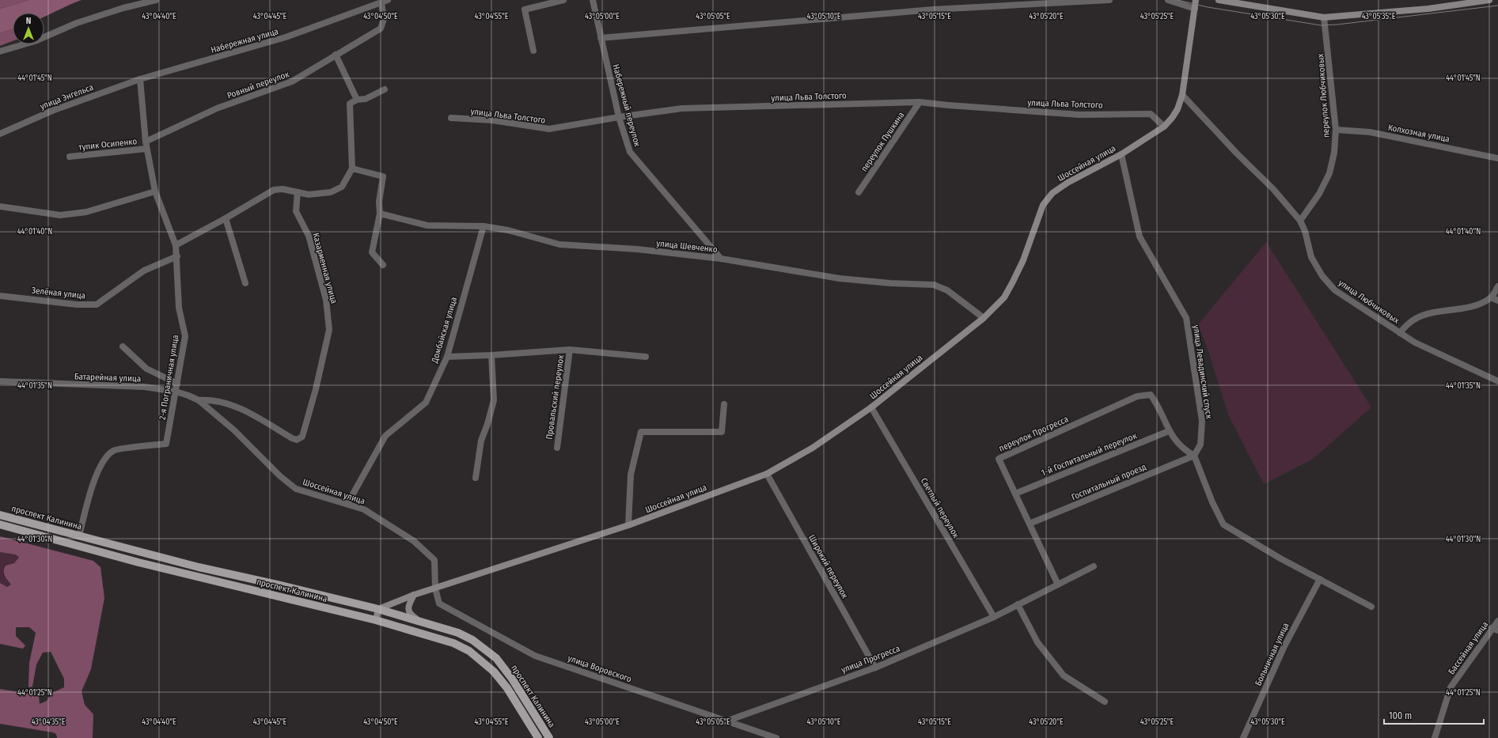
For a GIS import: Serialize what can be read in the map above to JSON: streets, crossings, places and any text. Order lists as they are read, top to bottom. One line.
{"streets":{"main road":["Шоссейная улица","проспект Калинина"],"street":["Набережная улица","Ровный переулок","переулок Любчиковых","улица Энгельса","улица Льва Толстого","Набережный переулок","Колхозная улица","переулок Пушкина","тупик Осипенко","улица Шевченко","Казарменная улица","Зелёная улица","улица Любчиковых","Домбайская улица","улица Левадинский спуск","Батарейная улица","2-я Пограничная улица","Провальский переулок","переулок Прогресса","1-й Госпитальный переулок","Госпитальный проезд","Светлый переулок","Широкий переулок","Бассейная улица","Больничная улица","улица Прогресса","улица Воровского"]},"crossings":[["Набережная улица","Ровный переулок"],["Набережная улица","улица Энгельса"],["Набережная улица","2-я Пограничная улица"],["Ровный переулок","2-я Пограничная улица"],["переулок Любчиковых","Колхозная улица"],["переулок Любчиковых","улица Любчиковых"],["улица Энгельса","2-я Пограничная улица"],["улица Льва Толстого","Набережный переулок"],["улица Льва Толстого","переулок Пушкина"],["улица Льва Толстого","Шоссейная улица"],["Набережный переулок","улица Шевченко"],["тупик Осипенко","2-я Пограничная улица"],["Шоссейная улица","улица Шевченко"],["Шоссейная улица","Казарменная улица"],["Шоссейная улица","улица Любчиковых"],["Шоссейная улица","Домбайская улица"],["Шоссейная улица","улица Левадинский спуск"],["Шоссейная улица","Батарейная улица"],["Шоссейная улица","2-я Пограничная улица"],["Шоссейная улица","Светлый переулок"],["Шоссейная улица","проспект Калинина"],["Шоссейная улица","Широкий переулок"],["Шоссейная улица","улица Воровского"],["улица Шевченко","Домбайская улица"],["Зелёная улица","2-я Пограничная улица"],["Домбайская улица","Провальский переулок"],["улица Левадинский спуск","Госпитальный проезд"],["Батарейная улица","2-я Пограничная улица"],["2-я Пограничная улица","проспект Калинина"],["переулок Прогресса","1-й Госпитальный переулок"],["переулок Прогресса","Госпитальный проезд"],["переулок Прогресса","улица Прогресса"],["Светлый переулок","улица Прогресса"],["Широкий переулок","улица Прогресса"],["улица Прогресса","улица Воровского"]],"scale_bar":"100 m","north":"top","coordinates":["43°04'40\"E","43°04'45\"E","43°04'50\"E","43°04'55\"E","43°05'00\"E","43°05'05\"E","43°05'10\"E","43°05'15\"E","43°05'20\"E","43°05'25\"E","43°05'30\"E","43°05'35\"E","44°01'45\"N","44°01'40\"N","44°01'35\"N","44°01'30\"N","44°01'25\"N","43°04'35\"E"]}
